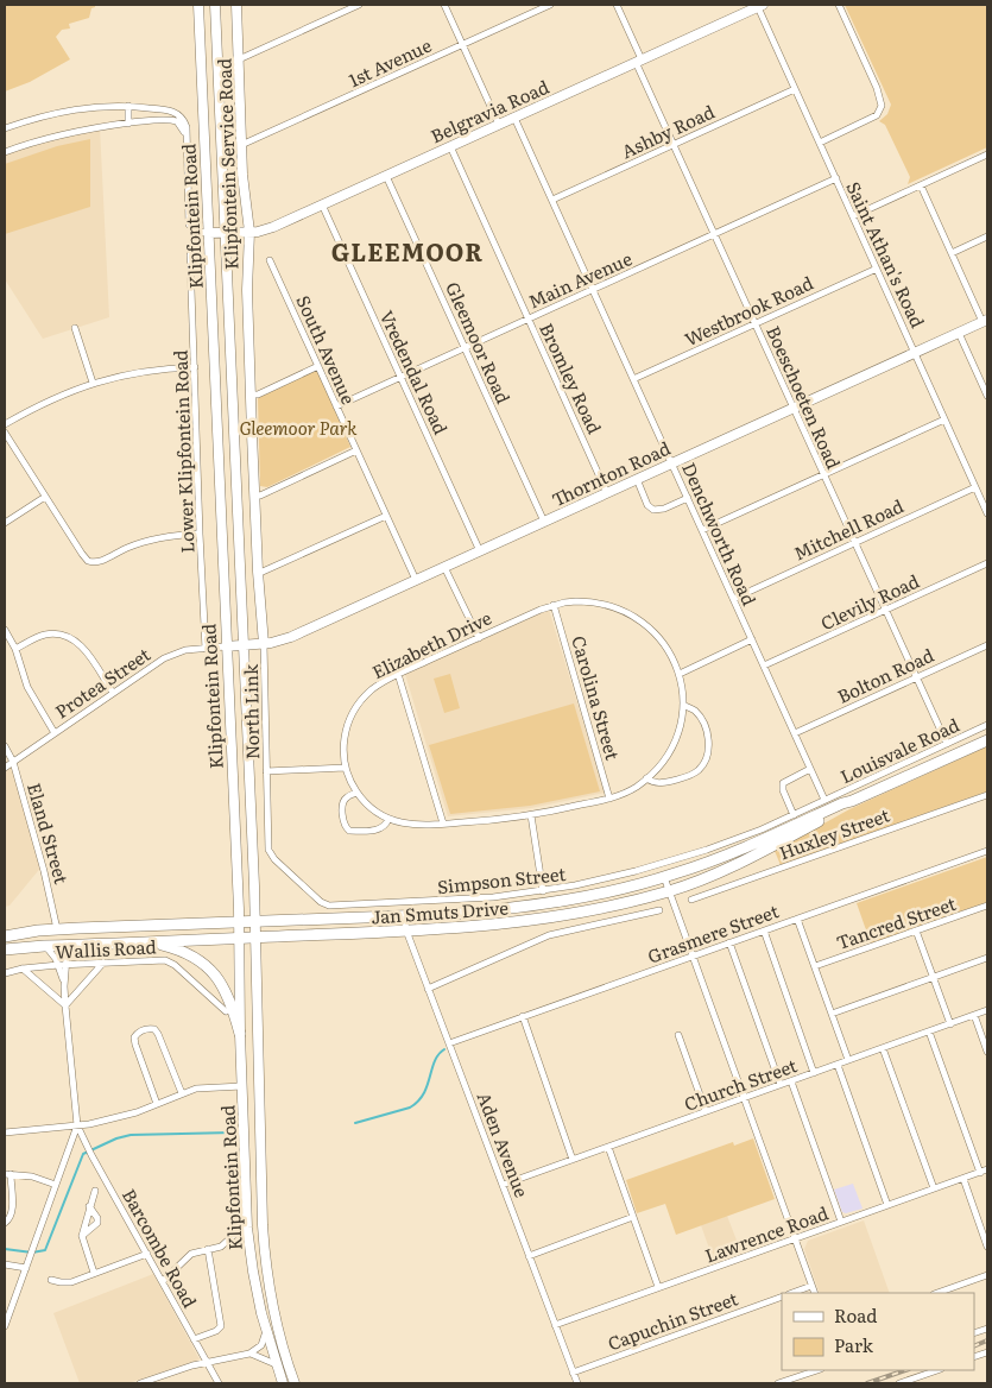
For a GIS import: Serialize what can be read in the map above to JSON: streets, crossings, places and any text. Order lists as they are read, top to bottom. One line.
{"streets":{"main road":["Belgravia Road","Klipfontein Service Road","Klipfontein Road","Thornton Road","Jan Smuts Drive"],"street":["1st Avenue","Ashby Road","Saint Athan's Road","Main Avenue","Westbrook Road","Gleemoor Road","South Avenue","Vredendal Road","Bromley Road","Boeschoeten Road","Lower Klipfontein Road","Mitchell Road","Denchworth Road","Clevily Road","Elizabeth Drive","Bolton Road","Protea Street","Carolina Street","North Link","Louisvale Road","Eland Street","Huxley Street","Simpson Street","Tancred Street","Grasmere Street","Wallis Road","Church Street","Aden Avenue","Lawrence Road","Barcombe Road","Capuchin Street"]},"crossings":[["1st Avenue","Klipfontein Service Road"],["Belgravia Road","Klipfontein Service Road"],["Belgravia Road","Klipfontein Road"],["Belgravia Road","Saint Athan's Road"],["Belgravia Road","Gleemoor Road"],["Belgravia Road","Vredendal Road"],["Belgravia Road","Bromley Road"],["Belgravia Road","Boeschoeten Road"],["Belgravia Road","Denchworth Road"],["Ashby Road","Saint Athan's Road"],["Ashby Road","Boeschoeten Road"],["Ashby Road","Denchworth Road"],["Klipfontein Service Road","Thornton Road"],["Klipfontein Service Road","North Link"],["Klipfontein Road","Thornton Road"],["Klipfontein Road","Protea Street"],["Klipfontein Road","Jan Smuts Drive"],["Saint Athan's Road","Main Avenue"],["Saint Athan's Road","Westbrook Road"],["Saint Athan's Road","Thornton Road"],["Saint Athan's Road","Mitchell Road"],["Main Avenue","Gleemoor Road"],["Main Avenue","South Avenue"],["Main Avenue","Vredendal Road"],["Main Avenue","Bromley Road"],["Main Avenue","Boeschoeten Road"],["Main Avenue","Denchworth Road"],["Westbrook Road","Boeschoeten Road"],["Westbrook Road","Denchworth Road"],["Gleemoor Road","Thornton Road"],["South Avenue","Thornton Road"],["Vredendal Road","Thornton Road"],["Bromley Road","Thornton Road"],["Boeschoeten Road","Thornton Road"],["Boeschoeten Road","Mitchell Road"],["Boeschoeten Road","Clevily Road"],["Boeschoeten Road","Bolton Road"],["Boeschoeten Road","Louisvale Road"],["Lower Klipfontein Road","Protea Street"],["Thornton Road","Denchworth Road"],["Thornton Road","Protea Street"],["Thornton Road","North Link"],["Mitchell Road","Denchworth Road"],["Denchworth Road","Clevily Road"],["Denchworth Road","Bolton Road"],["Denchworth Road","Louisvale Road"],["Denchworth Road","Simpson Street"],["Elizabeth Drive","Carolina Street"],["Elizabeth Drive","North Link"],["Protea Street","Eland Street"],["North Link","Simpson Street"],["Louisvale Road","Simpson Street"],["Eland Street","Jan Smuts Drive"],["Jan Smuts Drive","Aden Avenue"],["Grasmere Street","Aden Avenue"],["Church Street","Aden Avenue"],["Aden Avenue","Lawrence Road"],["Aden Avenue","Capuchin Street"]],"districts":["GLEEMOOR"],"parks":["Gleemoor Park"],"legend":["Road","Park"]}
